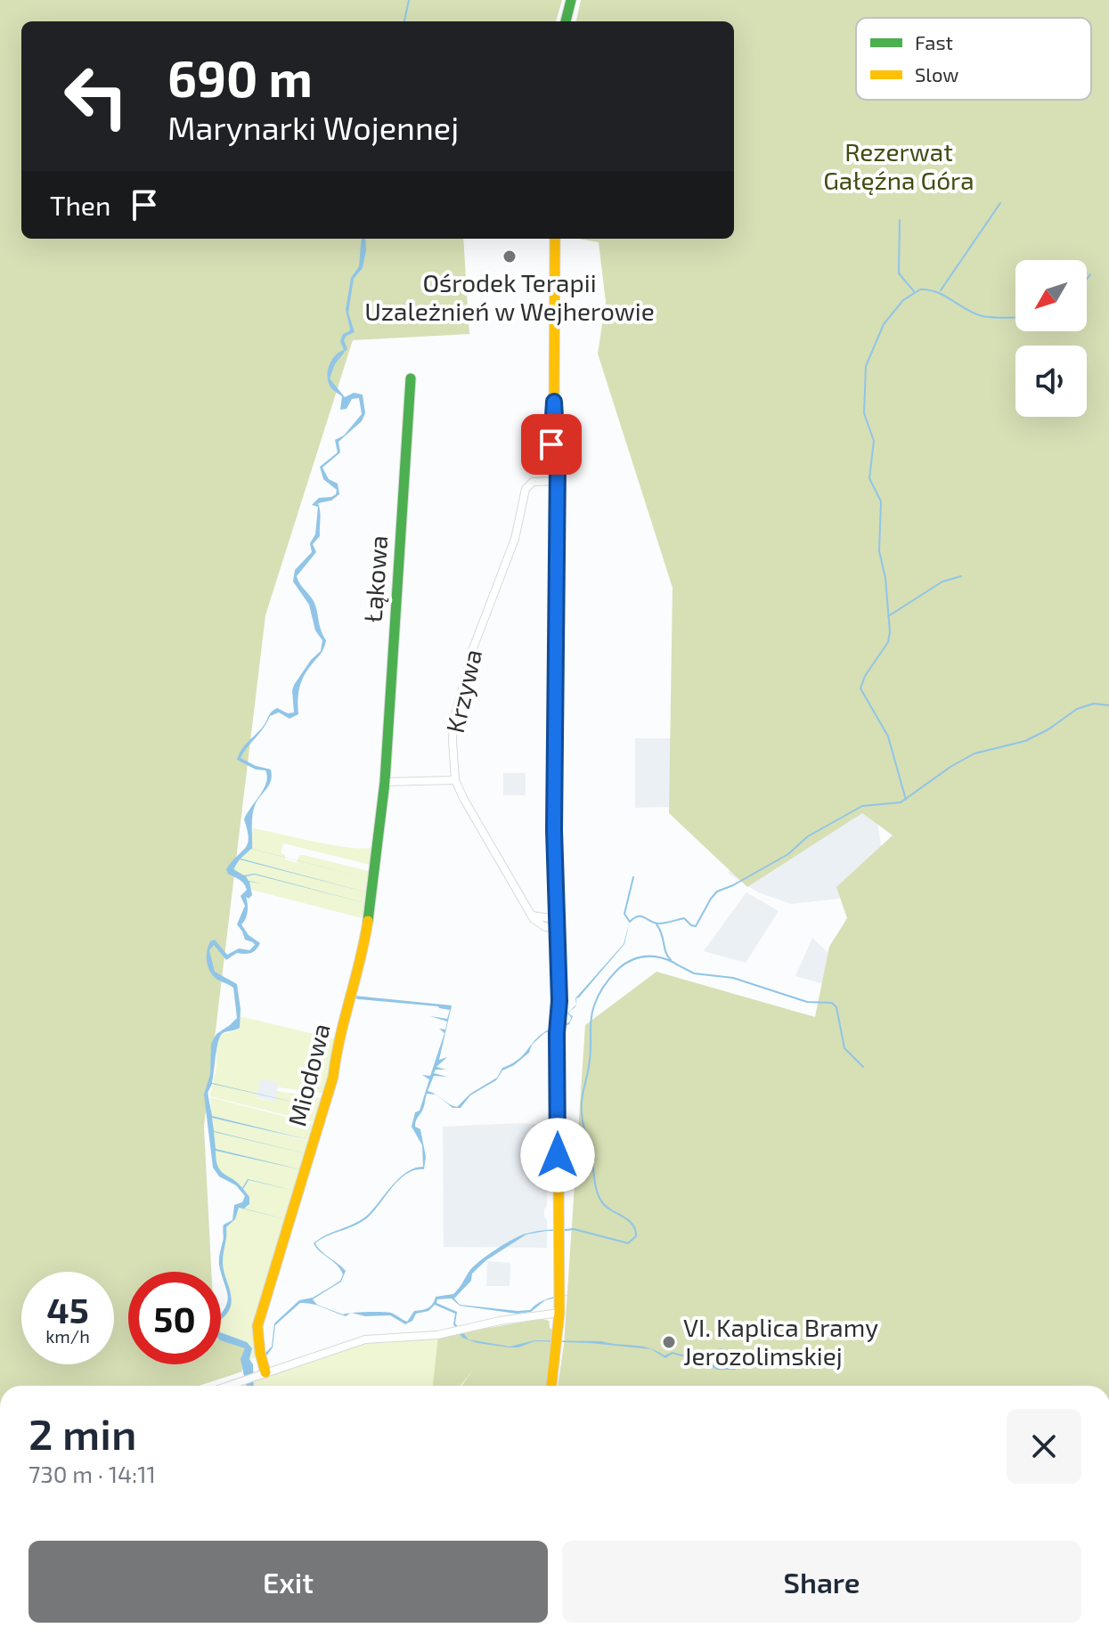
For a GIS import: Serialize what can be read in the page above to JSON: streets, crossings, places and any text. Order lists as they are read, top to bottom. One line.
{"streets":{"main road":["Łąkowa","Miodowa"],"street":["Krzywa"]},"crossings":[["Łąkowa","Miodowa"]],"parks":["Rezerwat Gałęźna Góra"],"places":["Ośrodek Terapii Uzależnień w Wejherowie","VI. Kaplica Bramy Jerozolimskiej"],"legend":["Fast","Slow"],"north":"bottom left","page":{"turn":["690 m","Marynarki Wojennej"],"then":"Then","speed":"45 km/h","limit":"50","heading":["2 min","730 m · 14:11"],"buttons":["Exit","Share"]}}
